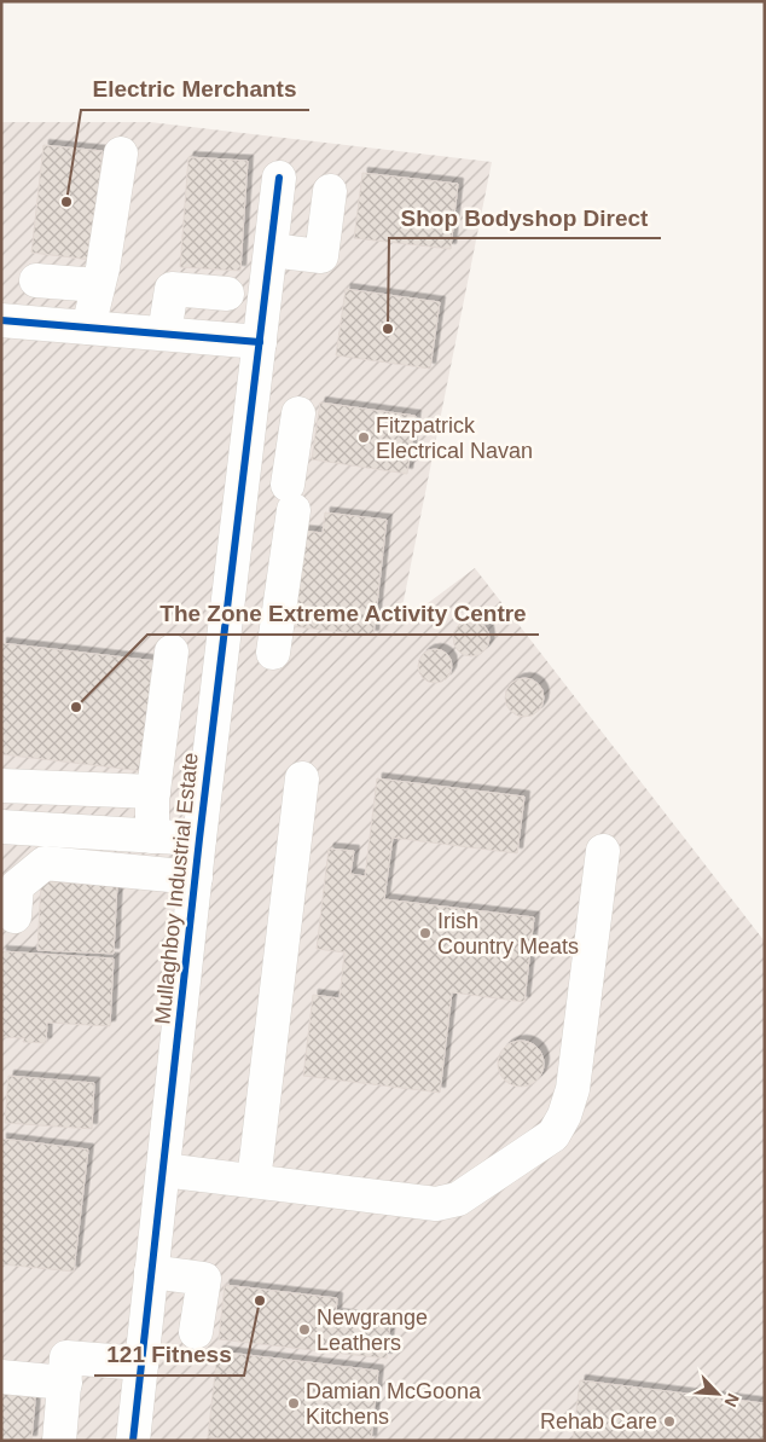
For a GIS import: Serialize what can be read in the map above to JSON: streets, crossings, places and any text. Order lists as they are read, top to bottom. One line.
{"streets":{"street":["Mullaghboy Industrial Estate"]},"places":["Electric Merchants","Shop Bodyshop Direct","Fitzpatrick Electrical Navan","The Zone Extreme Activity Centre","Irish Country Meats","121 Fitness","Newgrange Leathers","Damian McGoona Kitchens","Rehab Care"],"north":"bottom right"}
